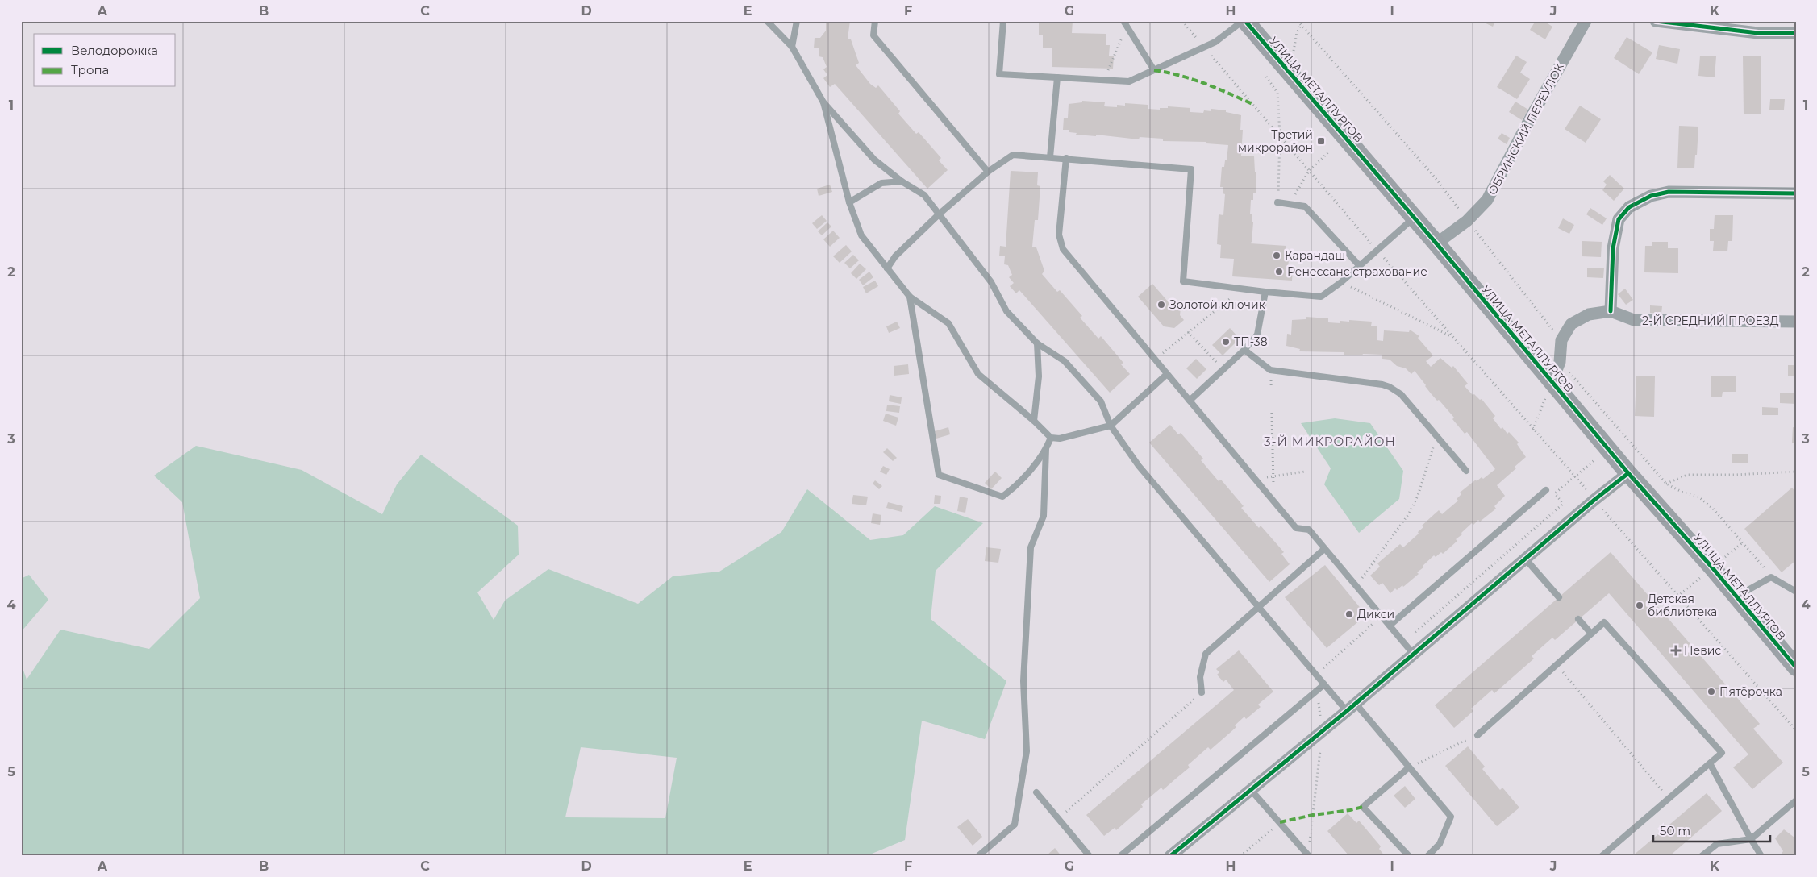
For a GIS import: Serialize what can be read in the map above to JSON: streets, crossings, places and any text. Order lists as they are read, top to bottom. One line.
{"streets":{"street":["УЛИЦА МЕТАЛЛУРГОВ","ОБРИНСКИЙ ПЕРЕУЛОК","2-Й СРЕДНИЙ ПРОЕЗД"]},"crossings":[["УЛИЦА МЕТАЛЛУРГОВ","ОБРИНСКИЙ ПЕРЕУЛОК"],["УЛИЦА МЕТАЛЛУРГОВ","2-Й СРЕДНИЙ ПРОЕЗД"]],"districts":["3-Й МИКРОРАЙОН"],"places":{"transit":["Третий микрорайон"],"other":["Карандаш","Ренессанс страхование","Золотой ключик","ТП-38","Детская библиотека","Дикси","Пятёрочка"],"health":["Невис"]},"legend":["Велодорожка","Тропа"],"scale_bar":"50 m","grid":{"columns":["A","B","C","D","E","F","G","H","I","J","K"],"rows":["1","2","3","4","5"]}}
